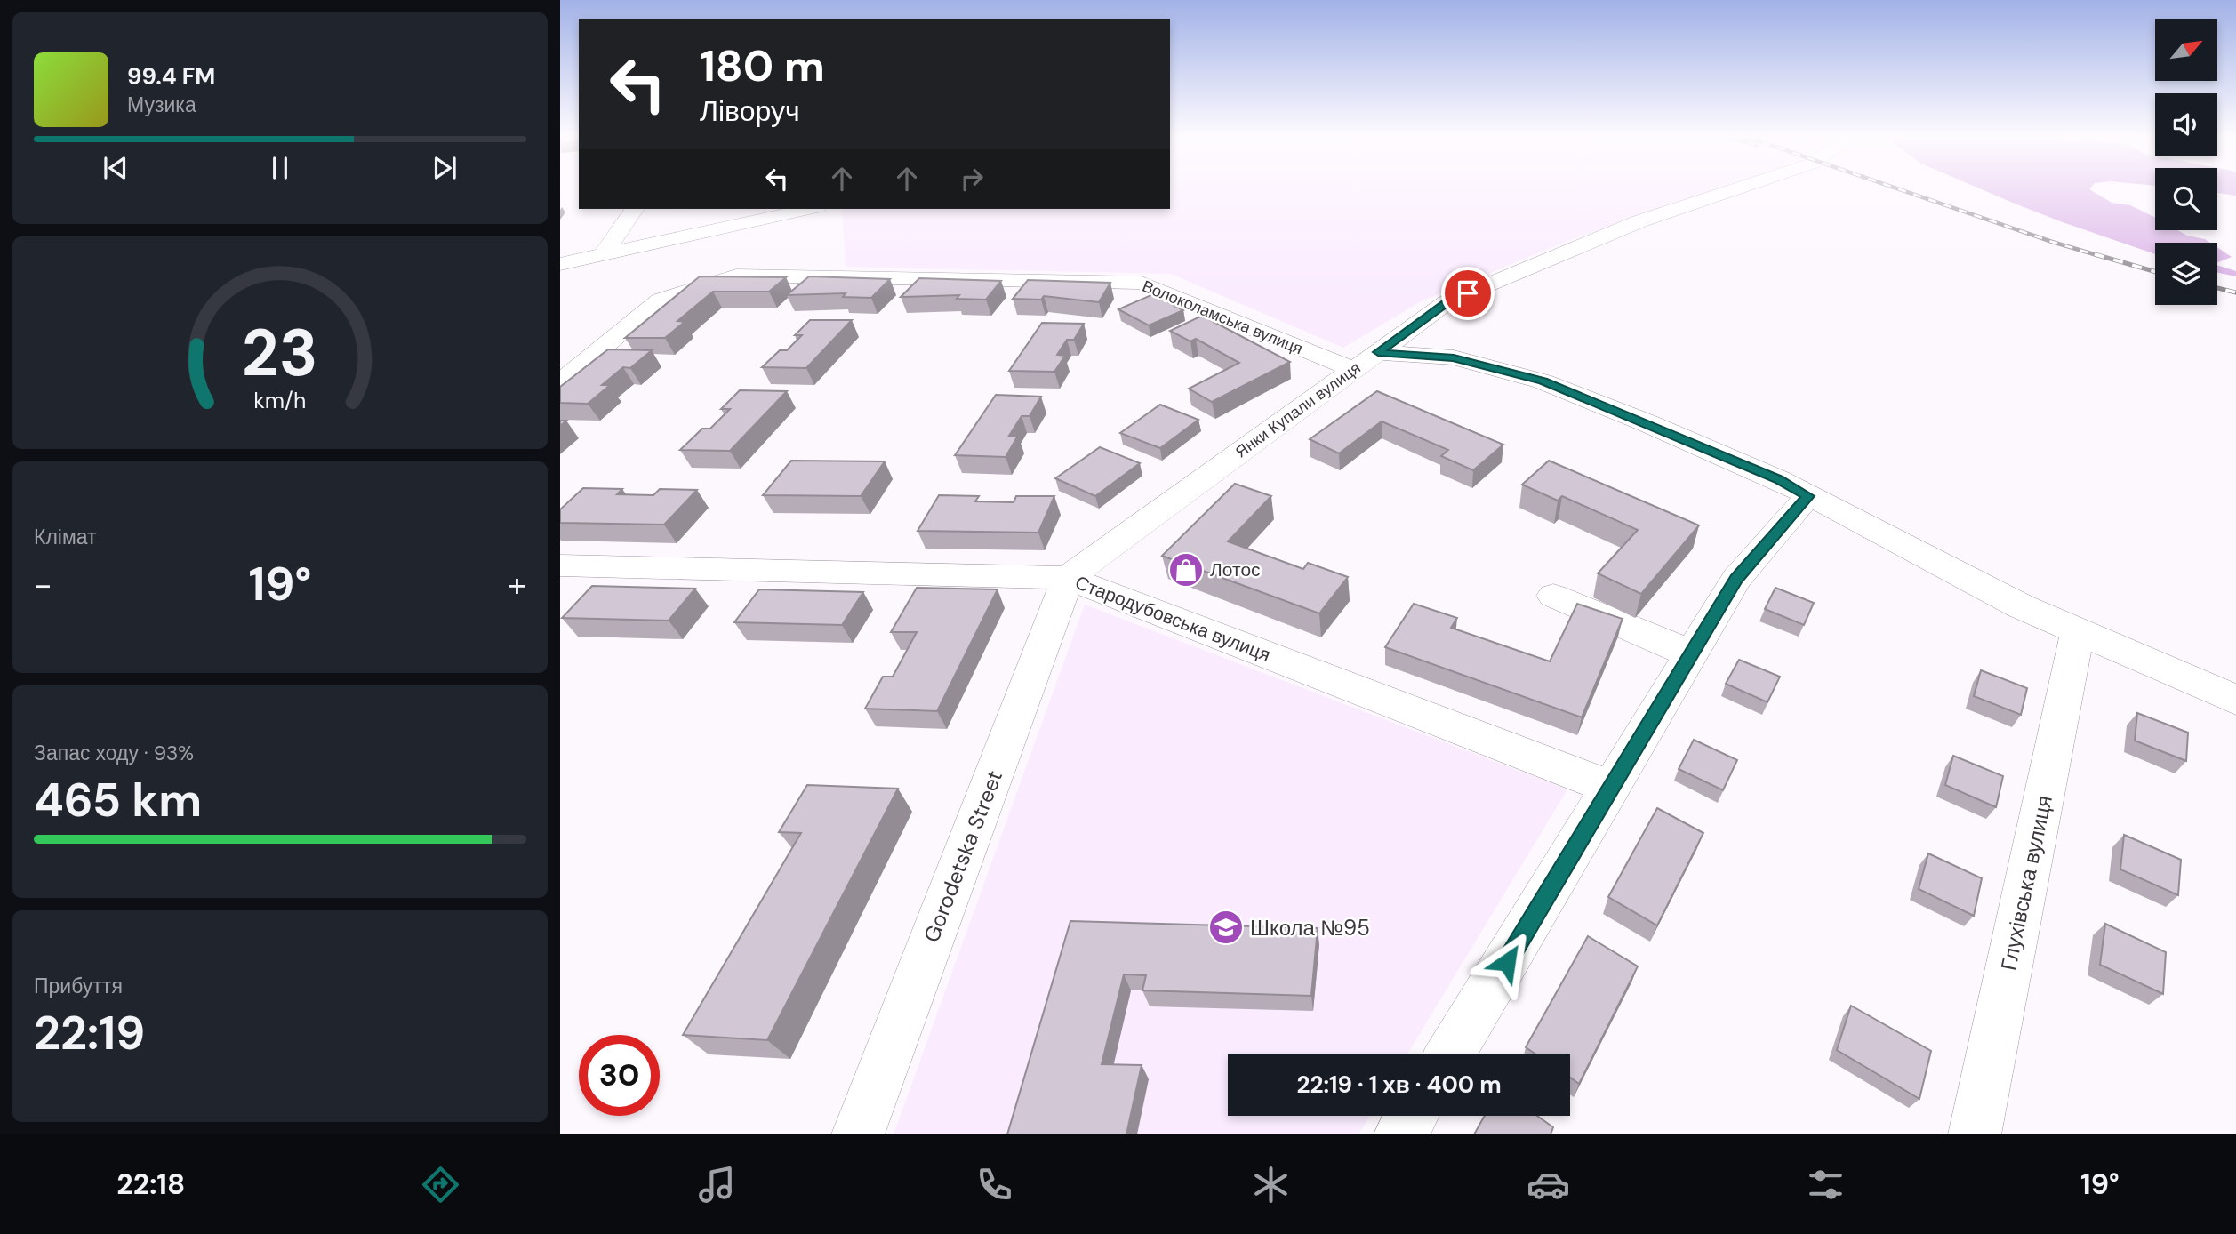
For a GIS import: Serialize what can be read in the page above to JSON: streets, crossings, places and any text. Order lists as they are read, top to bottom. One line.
{"streets":{"street":["Волоколамська вулиця","Янки Купали вулиця","Стародубовська вулиця","Gorodetska Street","Глухівська вулиця"]},"crossings":[["Волоколамська вулиця","Янки Купали вулиця"],["Волоколамська вулиця","Глухівська вулиця"],["Янки Купали вулиця","Стародубовська вулиця"],["Янки Купали вулиця","Gorodetska Street"],["Стародубовська вулиця","Gorodetska Street"]],"places":{"shop":["Лотос"],"school or university":["Школа №95"]},"north":"top right","page":{"turn":["180 m","Ліворуч"],"song":["99.4 FM","Музика"],"tile":["Клімат",["Запас ходу · 93%","465 km"],["Прибуття","22:19"]],"heat":["−","19°","+"],"limit":"30","trip":"22:19 · 1 хв · 400 m","tabs":["22:18","19°"],"gauge":["23","km/h"]}}
